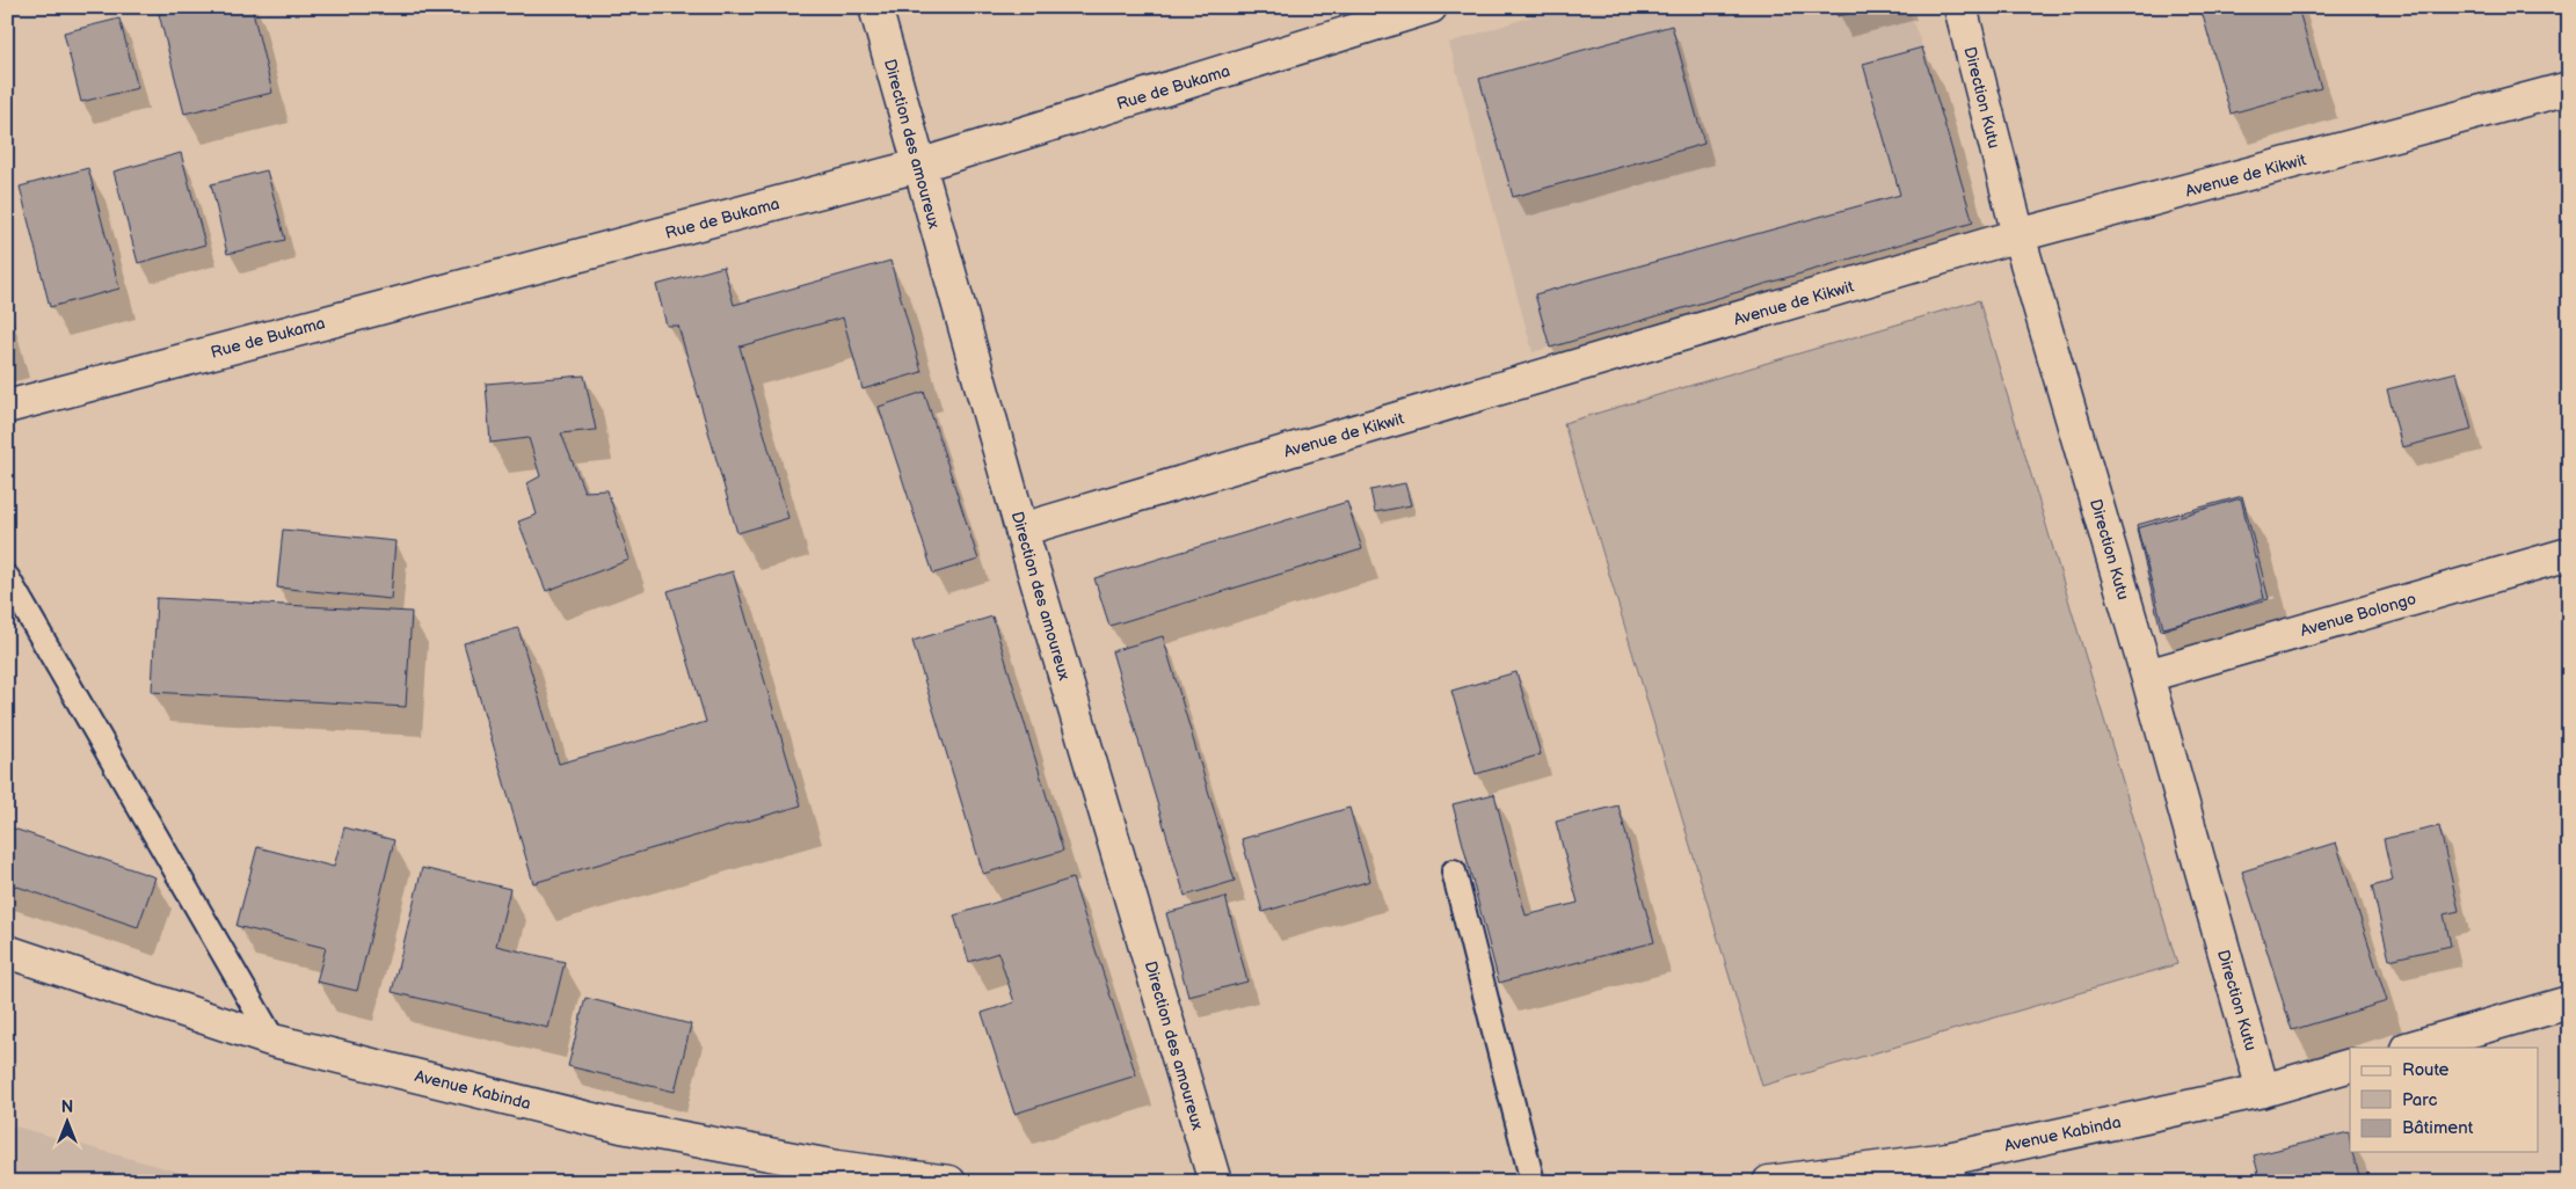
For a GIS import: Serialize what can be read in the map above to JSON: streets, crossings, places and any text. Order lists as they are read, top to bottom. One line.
{"streets":{"street":["Rue de Bukama","Direction Kutu","Direction des amoureux","Avenue de Kikwit","Avenue Bolongo","Avenue Kabinda"]},"crossings":[["Rue de Bukama","Direction des amoureux"],["Direction Kutu","Avenue de Kikwit"],["Direction Kutu","Avenue Bolongo"],["Direction Kutu","Avenue Kabinda"],["Direction des amoureux","Avenue de Kikwit"]],"legend":["Route","Parc","Bâtiment"],"north":"top"}
